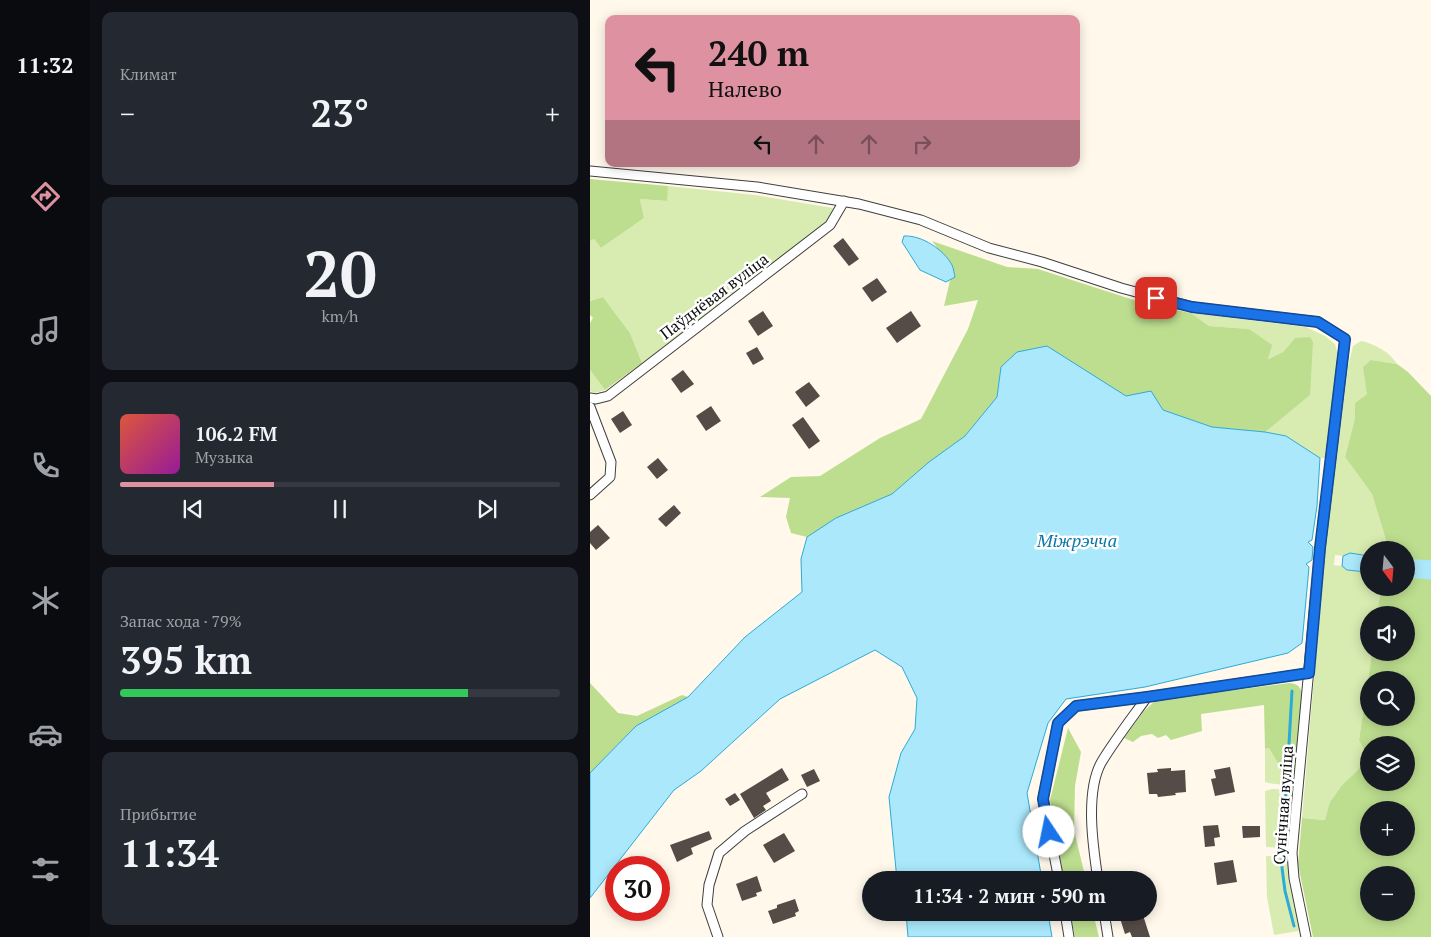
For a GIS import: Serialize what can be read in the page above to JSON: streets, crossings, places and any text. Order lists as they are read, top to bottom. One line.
{"streets":{"street":["Паўднёвая вуліца","Сунічная вуліца"]},"crossings":[["Паўднёвая вуліца","Сунічная вуліца"]],"water":["Міжрэчча"],"north":"bottom","page":{"tabs":"11:32","tile":["Климат",["20","km/h"],["Запас хода · 79%","395 km"],["Прибытие","11:34"]],"turn":["240 m","Налево"],"heat":["−","23°","+"],"song":["106.2 FM","Музыка"],"map_buttons":["+","−"],"limit":"30","trip":"11:34 · 2 мин · 590 m"}}
